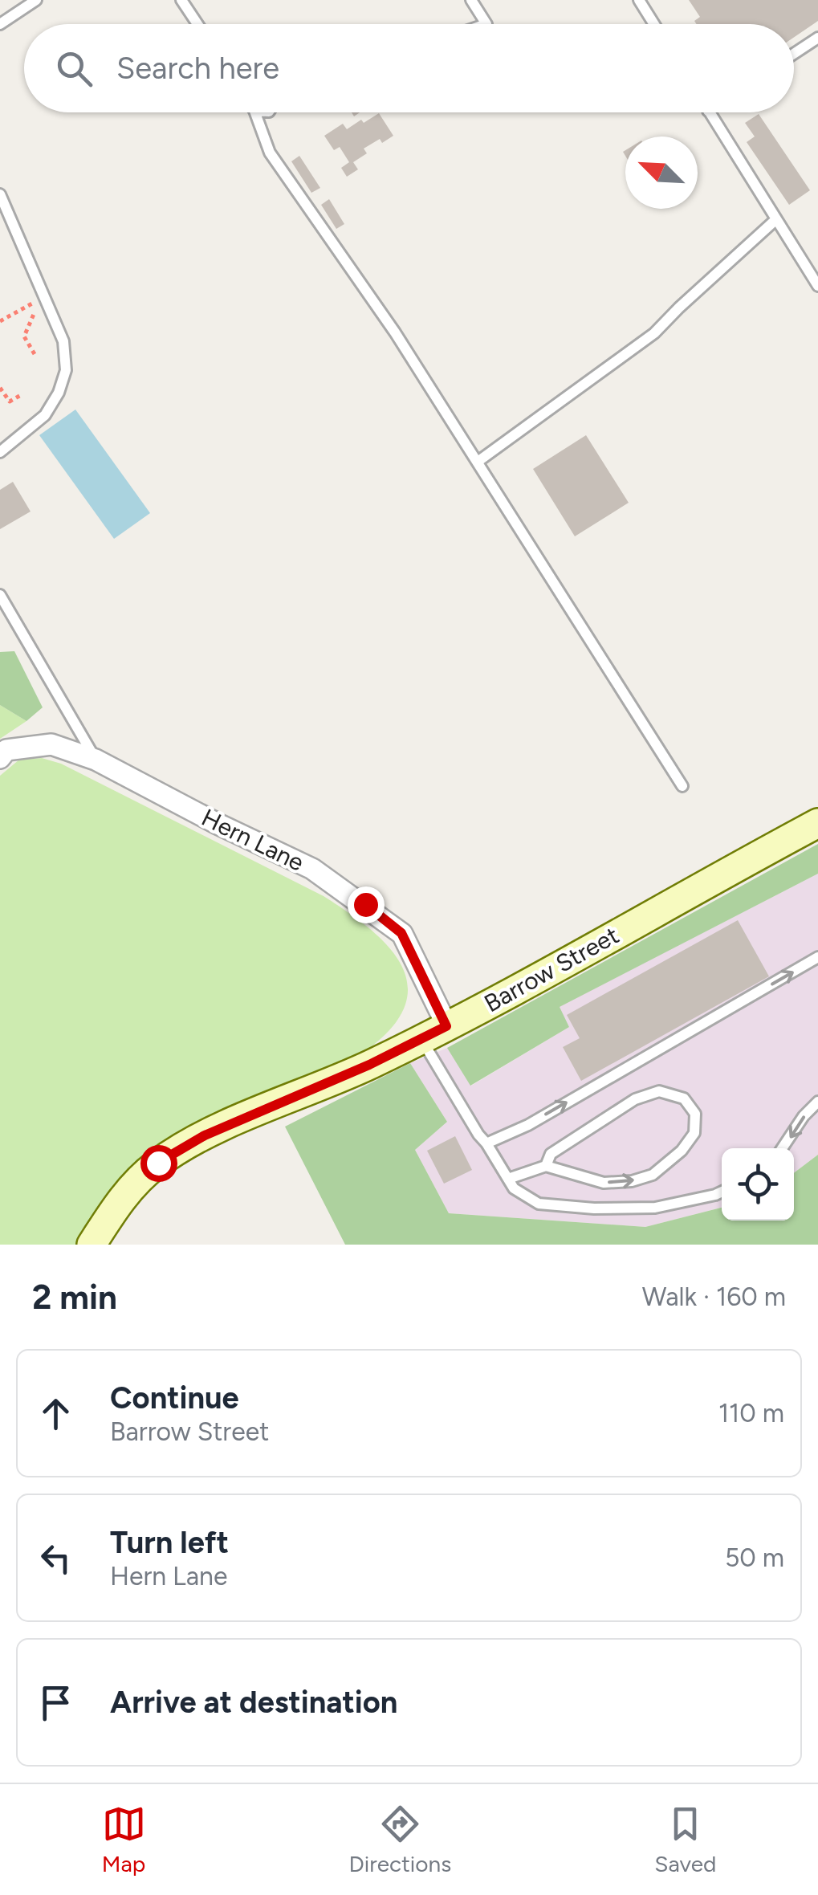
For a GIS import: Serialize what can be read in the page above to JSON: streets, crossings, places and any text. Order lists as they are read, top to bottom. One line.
{"streets":{"main road":["Barrow Street"],"street":["Hern Lane"]},"crossings":[["Hern Lane","Barrow Street"]],"north":"top left","page":{"search":"Search here","heading":["2 min","Walk · 160 m"],"list":[["Continue","Barrow Street","110 m"],["Turn left","Hern Lane","50 m"],"Arrive at destination"],"nav":["Map","Directions","Saved"]}}
